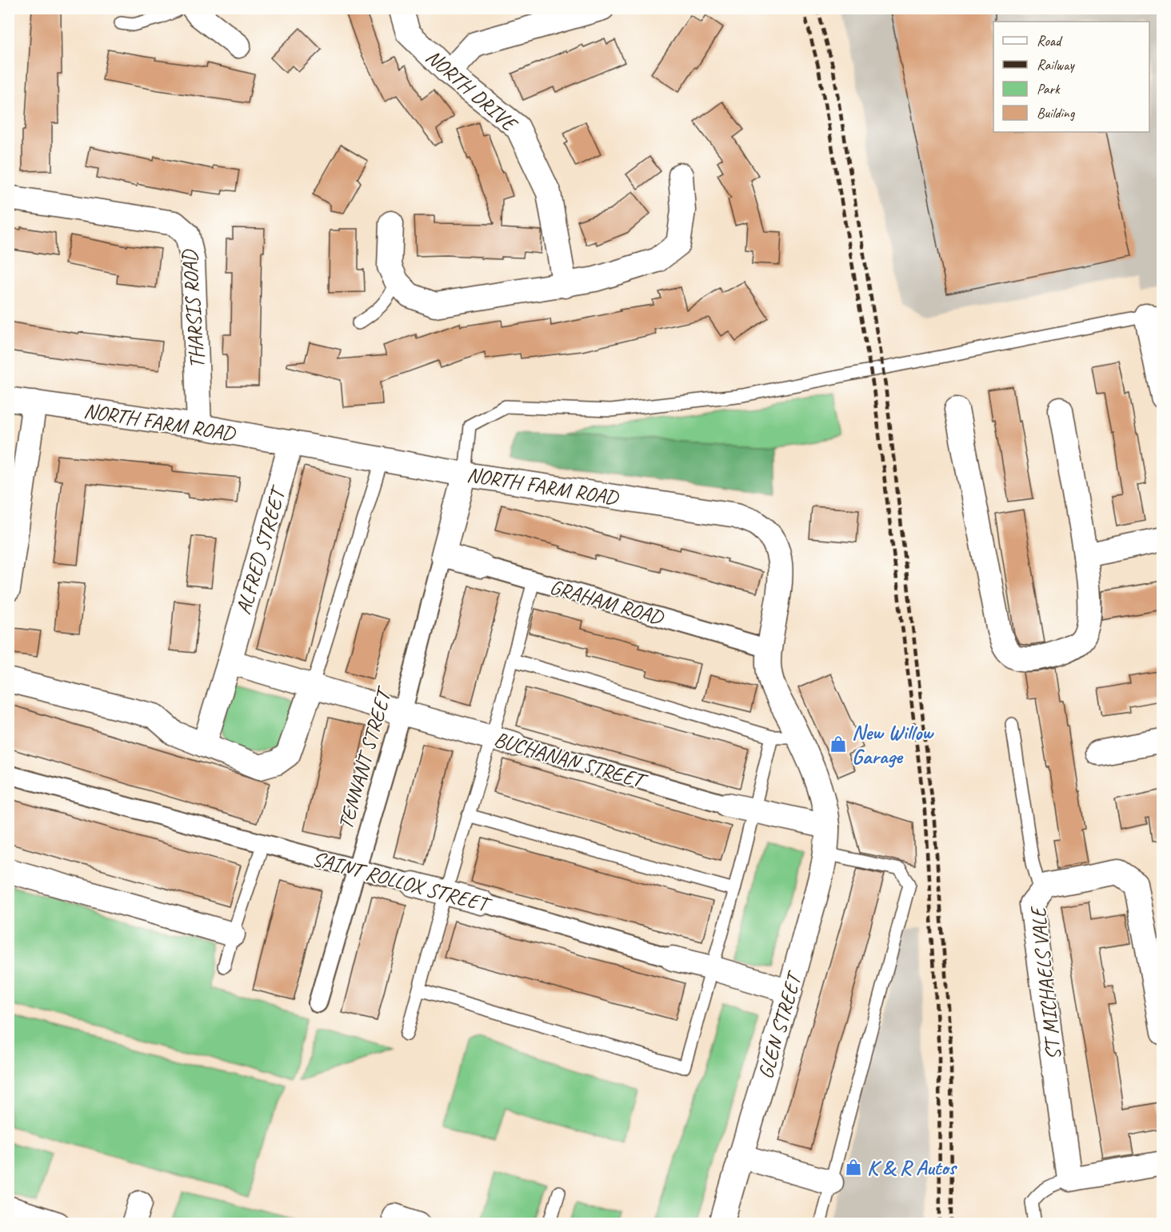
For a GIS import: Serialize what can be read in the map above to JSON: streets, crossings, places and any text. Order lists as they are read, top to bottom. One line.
{"streets":{"street":["NORTH DRIVE","THARSIS ROAD","NORTH FARM ROAD","ALFRED STREET","GRAHAM ROAD","BUCHANAN STREET","TENNANT STREET","SAINT ROLLOX STREET","ST MICHAELS VALE","GLEN STREET"]},"crossings":[["THARSIS ROAD","NORTH FARM ROAD"],["NORTH FARM ROAD","ALFRED STREET"],["NORTH FARM ROAD","GRAHAM ROAD"],["NORTH FARM ROAD","BUCHANAN STREET"],["NORTH FARM ROAD","GLEN STREET"],["GRAHAM ROAD","TENNANT STREET"],["BUCHANAN STREET","TENNANT STREET"],["BUCHANAN STREET","GLEN STREET"],["TENNANT STREET","SAINT ROLLOX STREET"],["SAINT ROLLOX STREET","GLEN STREET"]],"places":{"shop":["New Willow Garage","K & R Autos"]},"legend":["Road","Railway","Park","Building"]}
